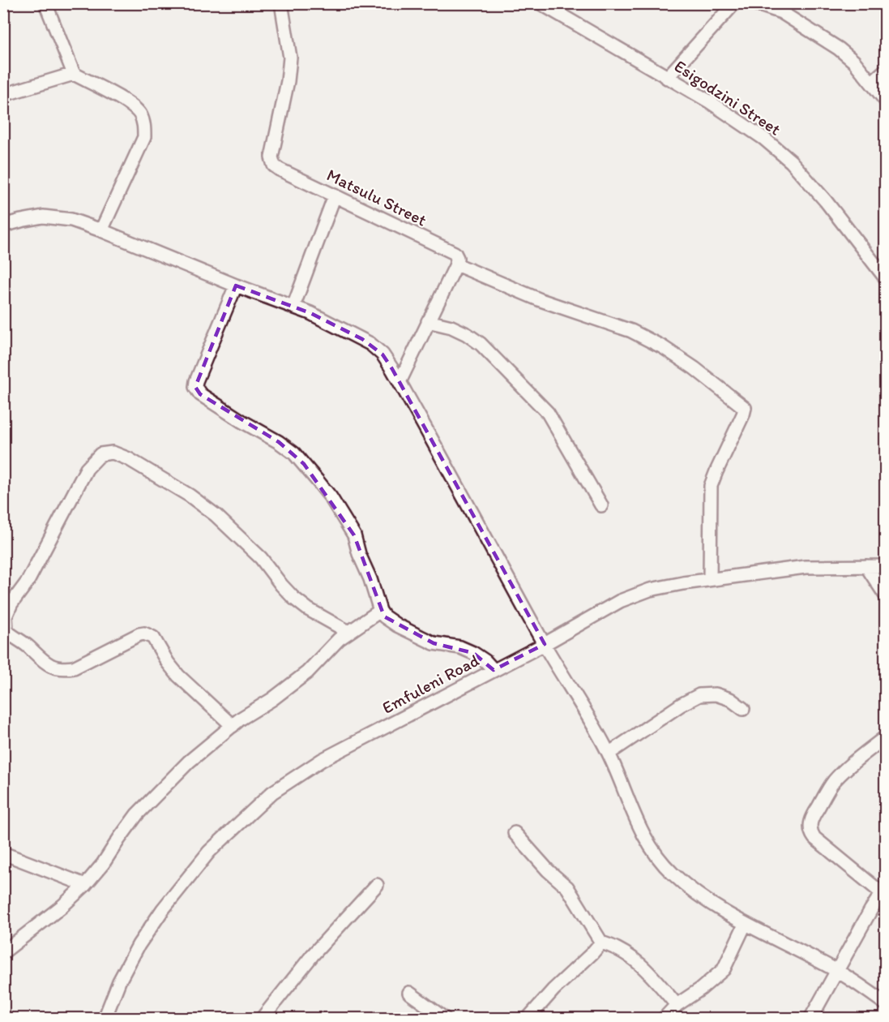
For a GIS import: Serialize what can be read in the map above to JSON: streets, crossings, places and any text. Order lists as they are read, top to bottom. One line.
{"streets":{"street":["Esigodzini Street","Matsulu Street","Emfuleni Road"]}}
